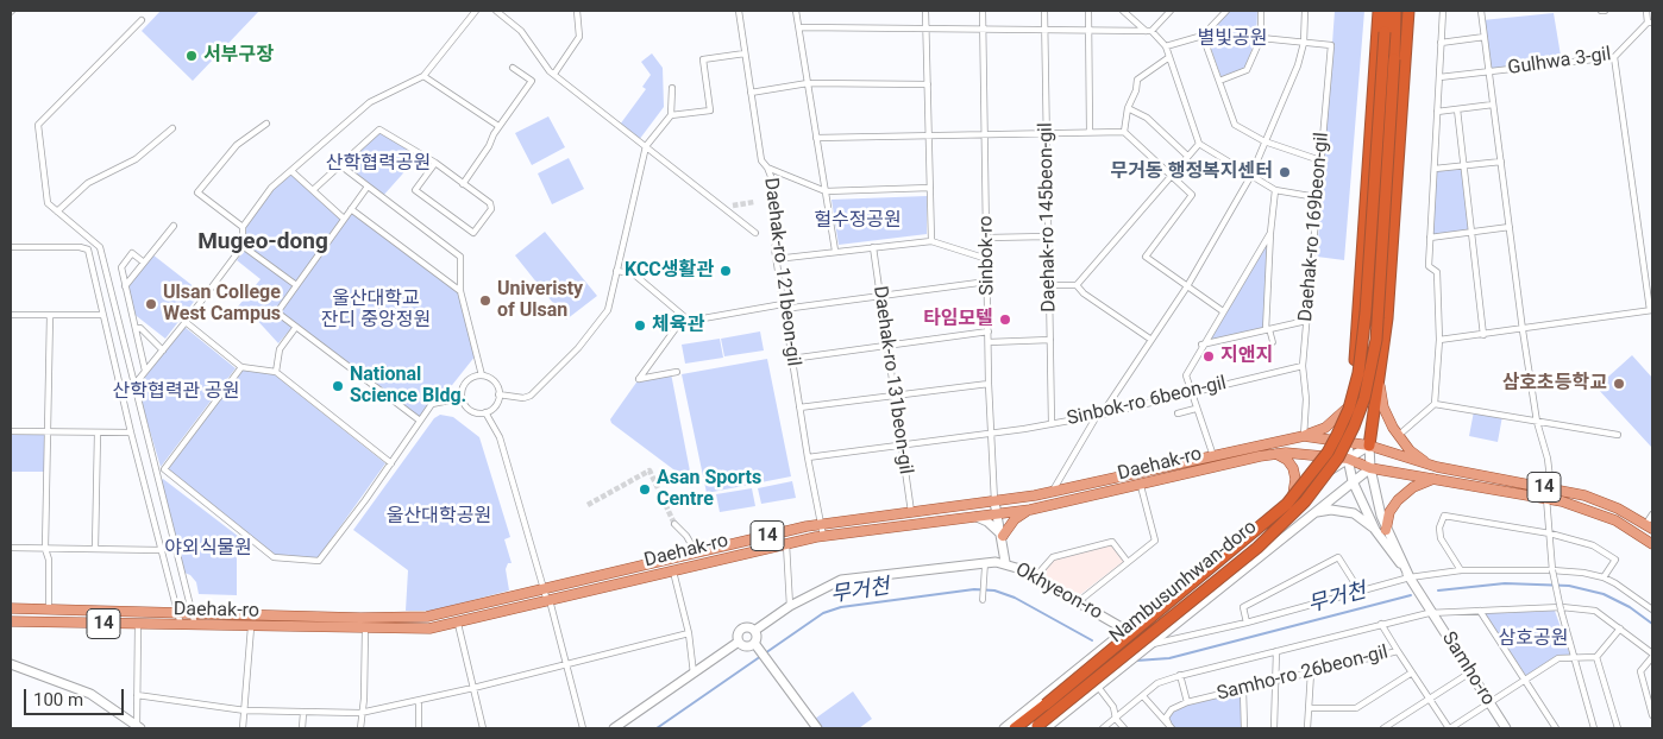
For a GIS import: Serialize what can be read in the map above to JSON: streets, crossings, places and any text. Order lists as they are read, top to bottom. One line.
{"streets":{"main road":["Daehak-ro","14","Nambusunhwan-doro","Okhyeon-ro","Samho-ro"],"street":["Gulhwa 3-gil","Daehak-ro 145beon-gil","Daehak-ro 169beon-gil","Sinbok-ro","Daehak-ro 121beon-gil","Daehak-ro 131beon-gil","Sinbok-ro 6beon-gil","Samho-ro 26beon-gil"]},"crossings":[["Daehak-ro 145beon-gil","Sinbok-ro 6beon-gil"],["Daehak-ro 169beon-gil","Sinbok-ro 6beon-gil"],["Daehak-ro 169beon-gil","Daehak-ro"],["Sinbok-ro","Sinbok-ro 6beon-gil"],["Sinbok-ro","Daehak-ro"],["Daehak-ro 121beon-gil","Sinbok-ro 6beon-gil"],["Daehak-ro 121beon-gil","Daehak-ro"],["Daehak-ro 131beon-gil","Sinbok-ro 6beon-gil"],["Daehak-ro 131beon-gil","Daehak-ro"],["Daehak-ro","14"],["Daehak-ro","Nambusunhwan-doro"],["14","Nambusunhwan-doro"],["Nambusunhwan-doro","Okhyeon-ro"]],"districts":["Mugeo-dong"],"water":["무거천"],"parks":["별빛공원","산학협력공원","헐수정공원","울산대학교 잔디 중앙정원","산학협력관 공원","울산대학공원","야외식물원","삼호공원"],"places":["서부구장","무거동 행정복지센터","KCC생활관","Univeristy of Ulsan","Ulsan College West Campus","타임모텔","체육관","지앤지","삼호초등학교","National Science Bldg.","Asan Sports Centre"],"scale_bar":"100 m"}
